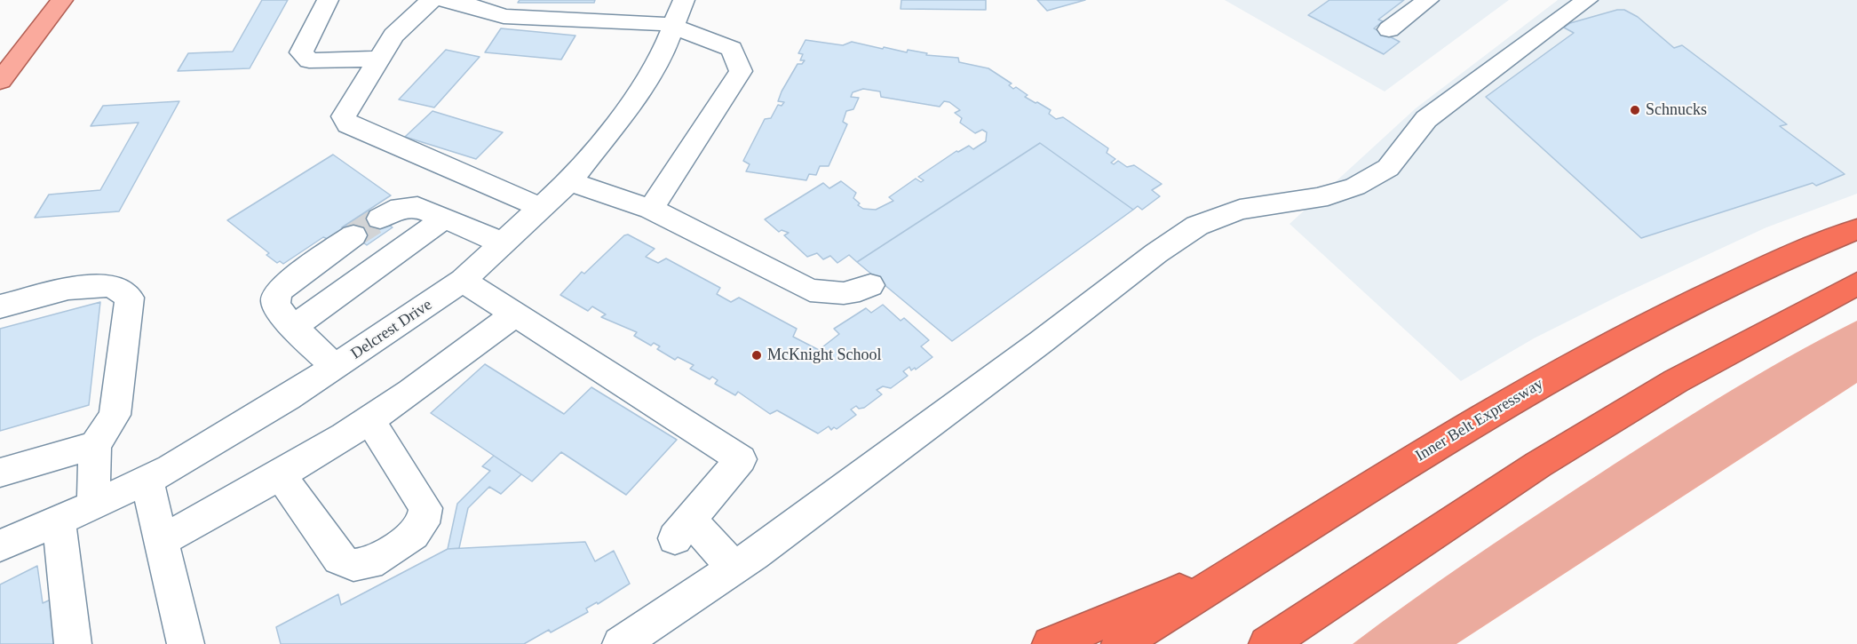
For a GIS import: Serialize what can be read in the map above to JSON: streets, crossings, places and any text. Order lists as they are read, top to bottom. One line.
{"streets":{"highway":["Inner Belt Expressway"],"street":["Delcrest Drive"]},"places":["Schnucks","McKnight School"]}
